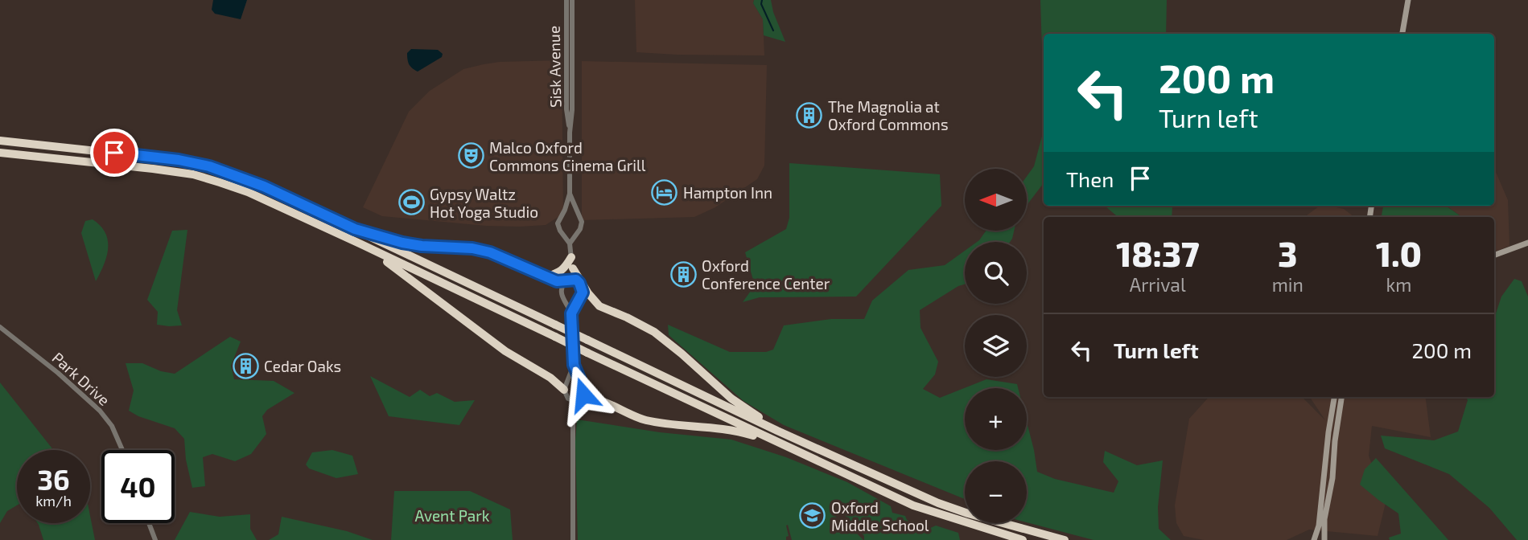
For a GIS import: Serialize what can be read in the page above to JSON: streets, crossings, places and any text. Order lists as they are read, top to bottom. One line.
{"streets":{"street":["Sisk Avenue","Park Drive"]},"parks":["Avent Park"],"places":{"building":["The Magnolia at Oxford Commons","Oxford Conference Center","Cedar Oaks"],"theatre":["Malco Oxford Commons Cinema Grill"],"hotel":["Hampton Inn"],"sports":["Gypsy Waltz Hot Yoga Studio"],"school or university":["Oxford Middle School"]},"north":"left","page":{"turn":["200 m","Turn left"],"then":"Then","map_buttons":["+","−"],"eta":["18:37","Arrival","3","min","1.0","km"],"list":[{"name":"Turn left","value":"200 m"}],"speed":"36 km/h","limit":"40"}}
